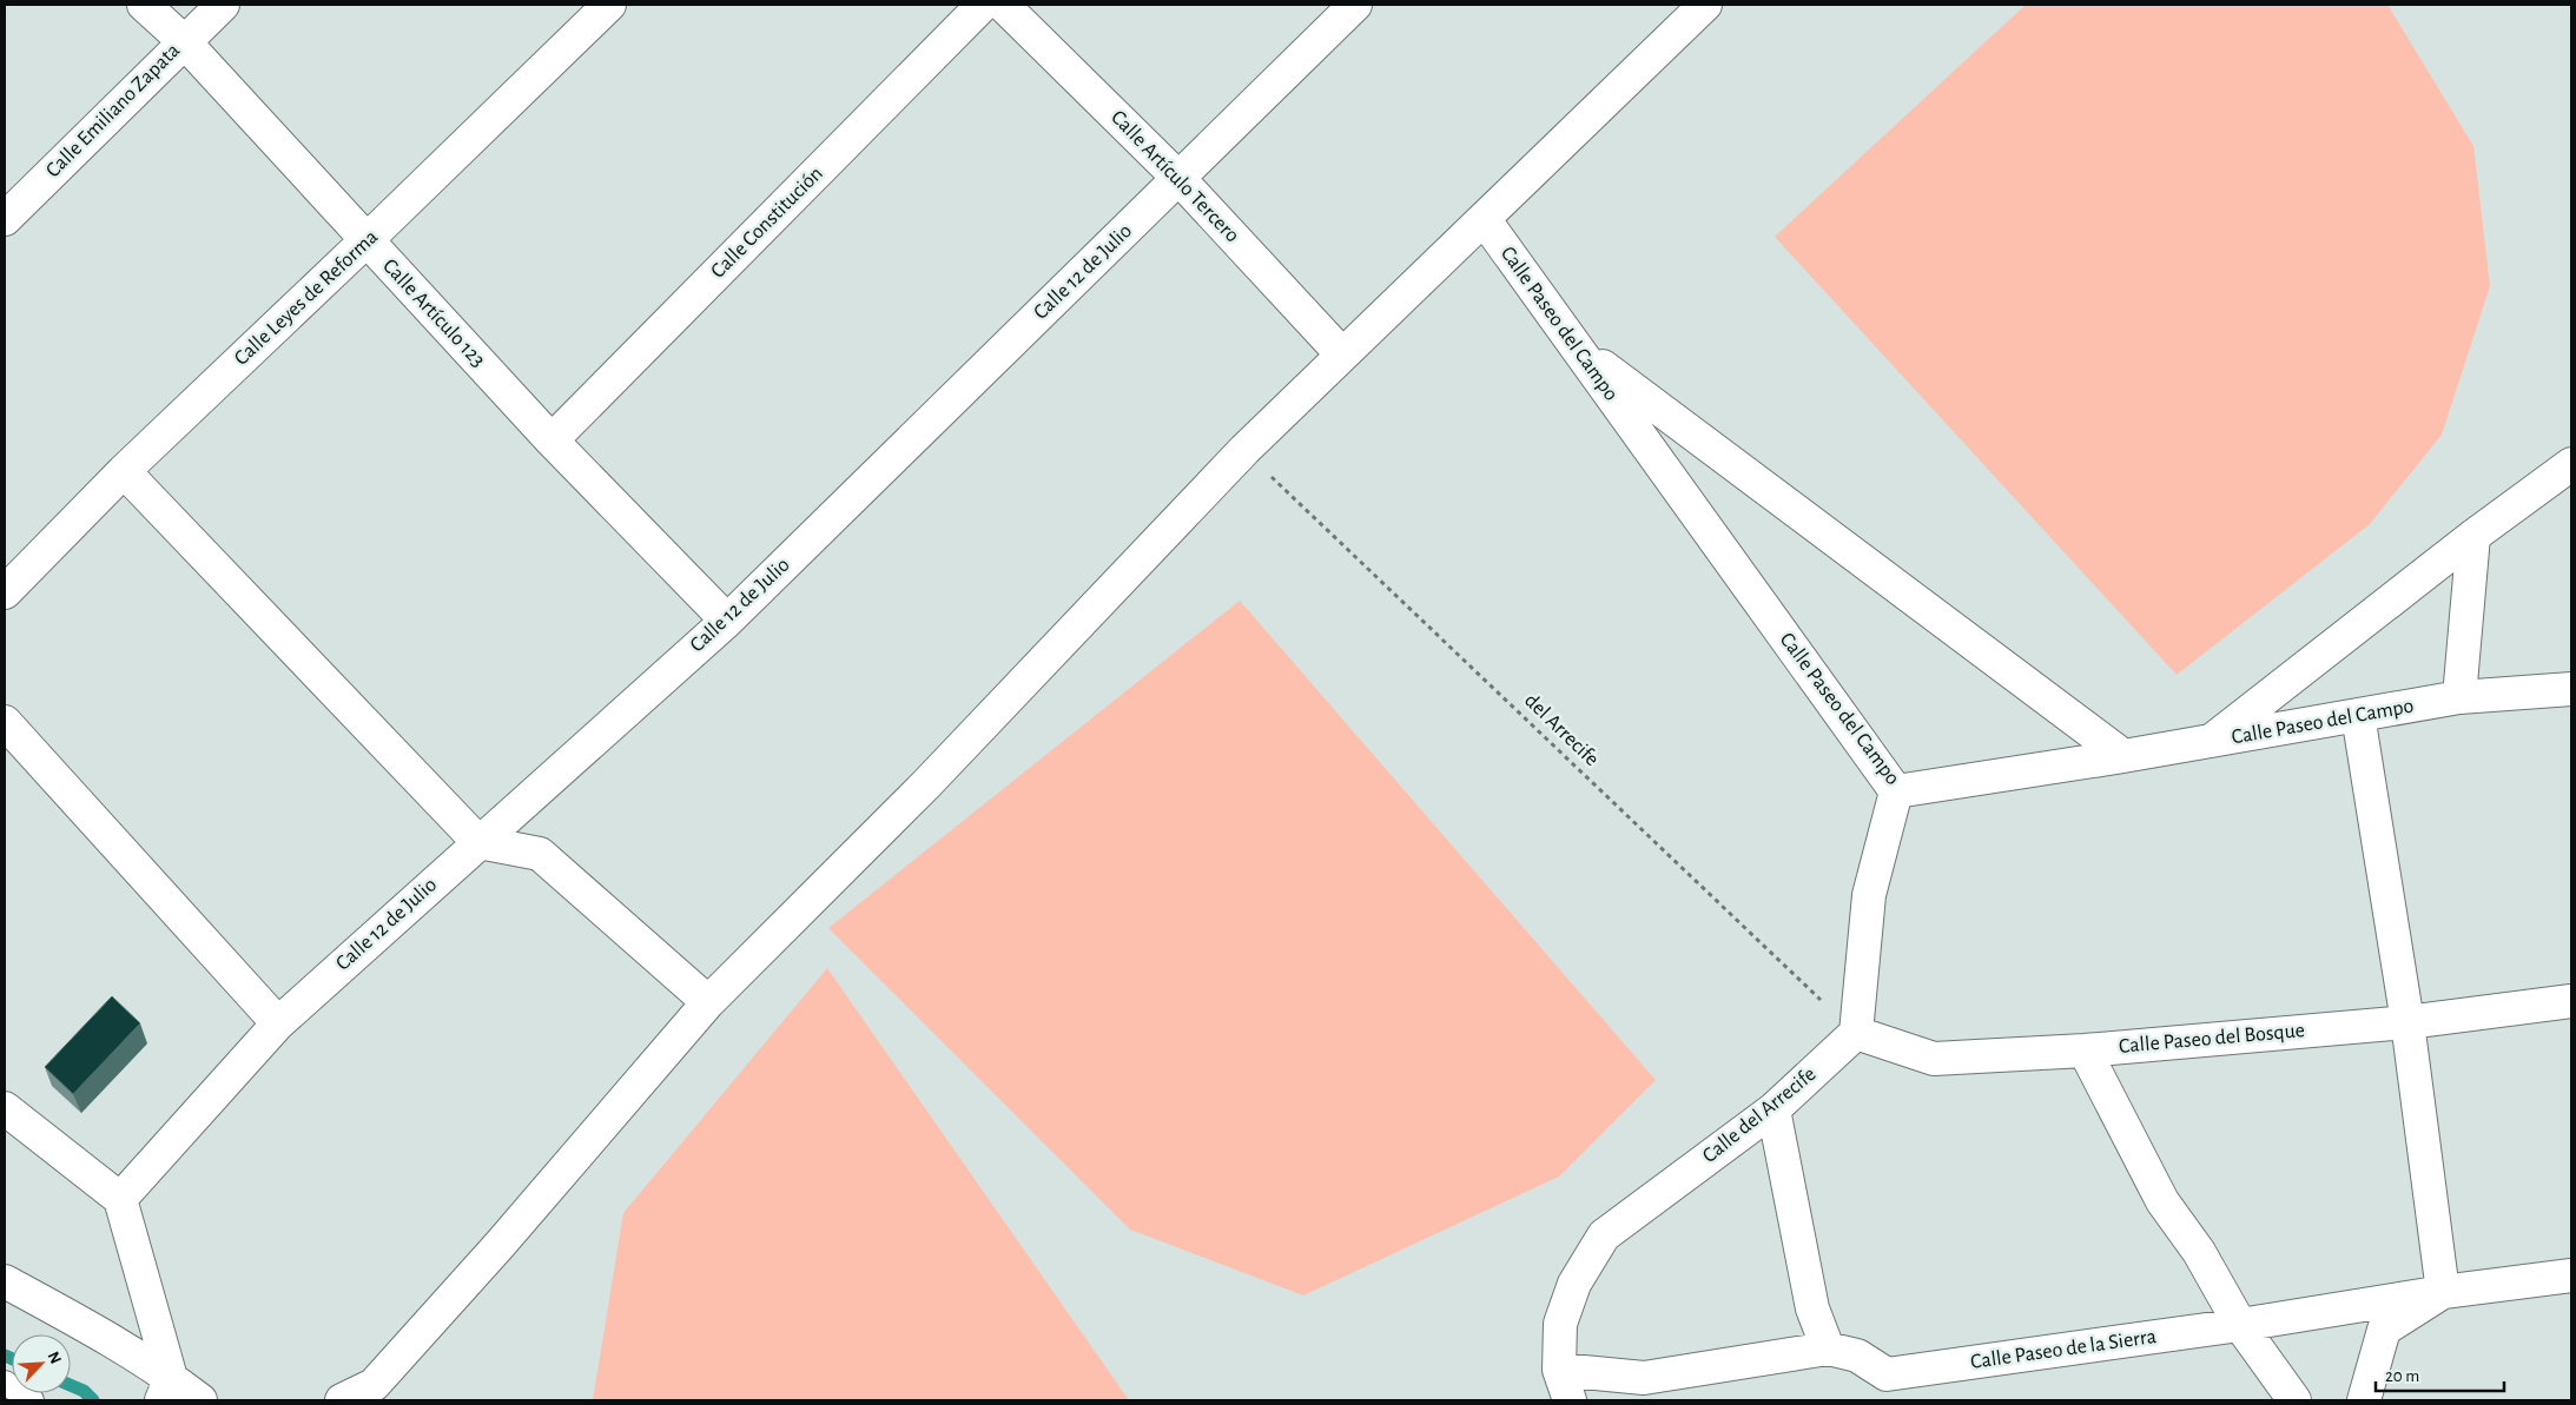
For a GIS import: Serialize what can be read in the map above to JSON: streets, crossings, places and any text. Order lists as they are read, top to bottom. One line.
{"streets":{"street":["Calle Emiliano Zapata","Calle Artículo Tercero","Calle Constitución","Calle 12 de Julio","Calle Leyes de Reforma","Calle Artículo 123","Calle Paseo del Campo","Calle Paseo del Bosque","Calle del Arrecife","Calle Paseo de la Sierra"],"path":["del Arrecife"]},"crossings":[["Calle Emiliano Zapata","Calle Artículo 123"],["Calle Artículo Tercero","Calle 12 de Julio"],["Calle Constitución","Calle Artículo 123"],["Calle 12 de Julio","Calle Artículo 123"],["Calle Leyes de Reforma","Calle Artículo 123"],["del Arrecife","Calle Paseo del Bosque"],["del Arrecife","Calle del Arrecife"],["Calle Paseo del Bosque","Calle del Arrecife"],["Calle del Arrecife","Calle Paseo de la Sierra"]],"scale_bar":"20 m","north":"top right"}
